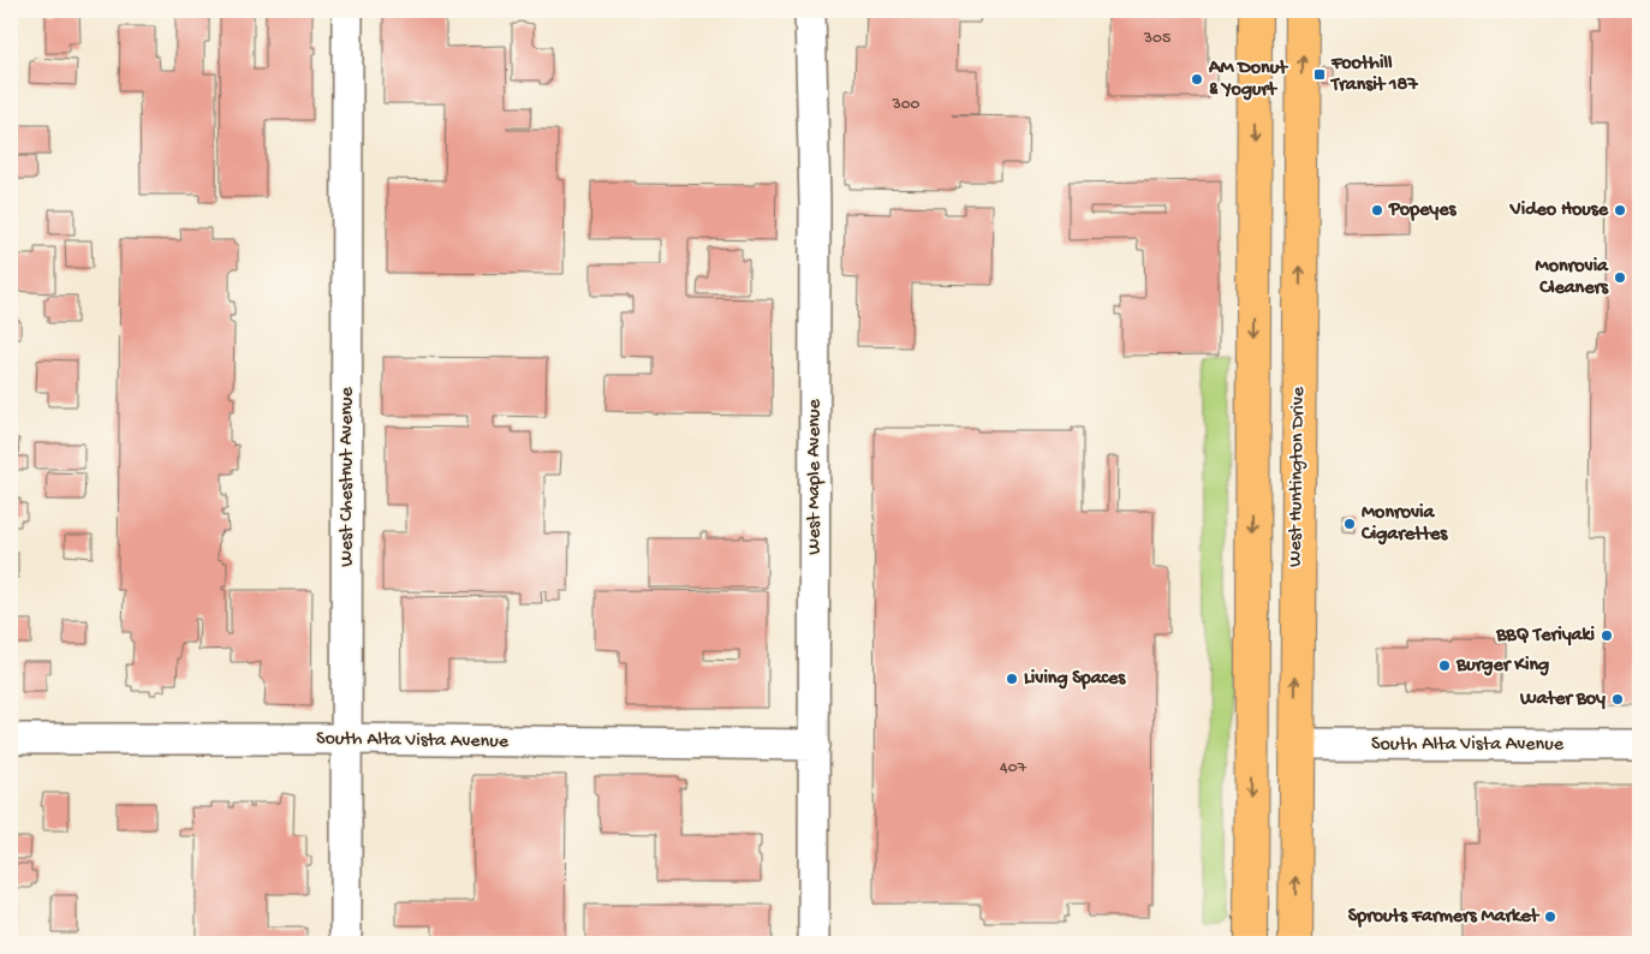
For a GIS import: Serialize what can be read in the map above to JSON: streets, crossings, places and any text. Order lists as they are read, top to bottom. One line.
{"streets":{"main road":["West Huntington Drive"],"street":["West Chestnut Avenue","West Maple Avenue","South Alta Vista Avenue"]},"crossings":[["West Chestnut Avenue","South Alta Vista Avenue"],["West Maple Avenue","South Alta Vista Avenue"],["West Huntington Drive","South Alta Vista Avenue"]],"places":{"transit":["Foothill Transit 187"],"other":["AM Donut & Yogurt","Popeyes","Video House","Monrovia Cleaners","Monrovia Cigarettes","BBQ Teriyaki","Burger King","Living Spaces","Water Boy","Sprouts Farmers Market"]},"house_numbers":["305","300","407"]}
